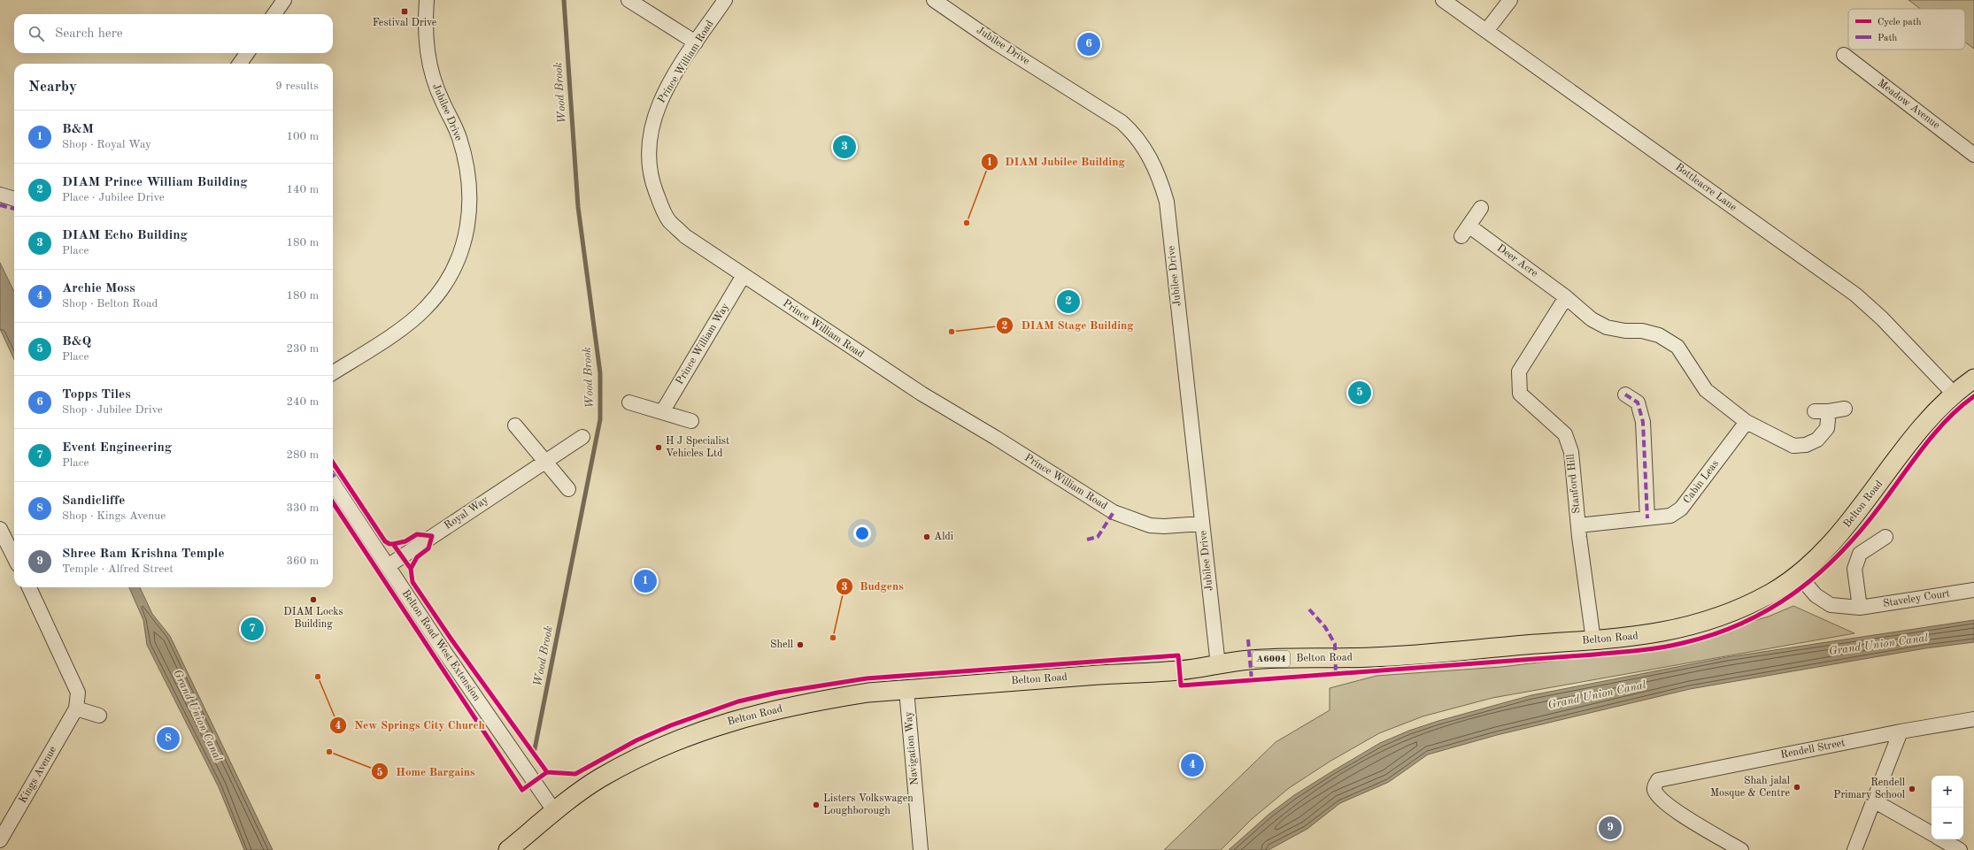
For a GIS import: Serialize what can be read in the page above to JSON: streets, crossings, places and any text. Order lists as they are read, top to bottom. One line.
{"streets":{"main road":["Belton Road","A6004"],"street":["Jubilee Drive","Prince William Road","Meadow Avenue","Bottleacre Lane","Deer Acre","Prince William Way","Cabin Leas","Stanford Hill","Royal Way","Staveley Court","Belton Road West Extension","Navigation Way","Rendell Street","Kings Avenue"]},"crossings":[["Jubilee Drive","Prince William Road"],["Jubilee Drive","Belton Road"],["Prince William Road","Prince William Way"],["Bottleacre Lane","Belton Road"],["Deer Acre","Cabin Leas"],["Deer Acre","Stanford Hill"],["Cabin Leas","Stanford Hill"],["Stanford Hill","Belton Road"],["Belton Road","Staveley Court"],["Belton Road","Belton Road West Extension"],["Belton Road","Navigation Way"],["Royal Way","Belton Road West Extension"]],"water":["Wood Brook","Grand Union Canal"],"places":{"transit":["Festival Drive"],"other":["DIAM Jubilee Building","DIAM Stage Building","H J Specialist Vehicles Ltd","Aldi","DIAM Locks Building","Budgens","Shell","New Springs City Church","Home Bargains","Shah jalal Mosque & Centre","Rendell Primary School","Listers Volkswagen Loughborough"]},"legend":["Cycle path","Path"],"page":{"search":"Search here","pins":["6","3","2","5","1","7","8","4","9"],"heading":["Nearby","9 results"],"list":[{"mark":"1","name":"B&M","note":"Shop · Royal Way","value":"100 m"},{"mark":"2","name":"DIAM Prince William Building","note":"Place · Jubilee Drive","value":"140 m"},{"mark":"3","name":"DIAM Echo Building","note":"Place","value":"180 m"},{"mark":"4","name":"Archie Moss","note":"Shop · Belton Road","value":"180 m"},{"mark":"5","name":"B&Q","note":"Place","value":"230 m"},{"mark":"6","name":"Topps Tiles","note":"Shop · Jubilee Drive","value":"240 m"},{"mark":"7","name":"Event Engineering","note":"Place","value":"280 m"},{"mark":"8","name":"Sandicliffe","note":"Shop · Kings Avenue","value":"330 m"},{"mark":"9","name":"Shree Ram Krishna Temple","note":"Temple · Alfred Street","value":"360 m"}],"map_buttons":["+","−"]}}
